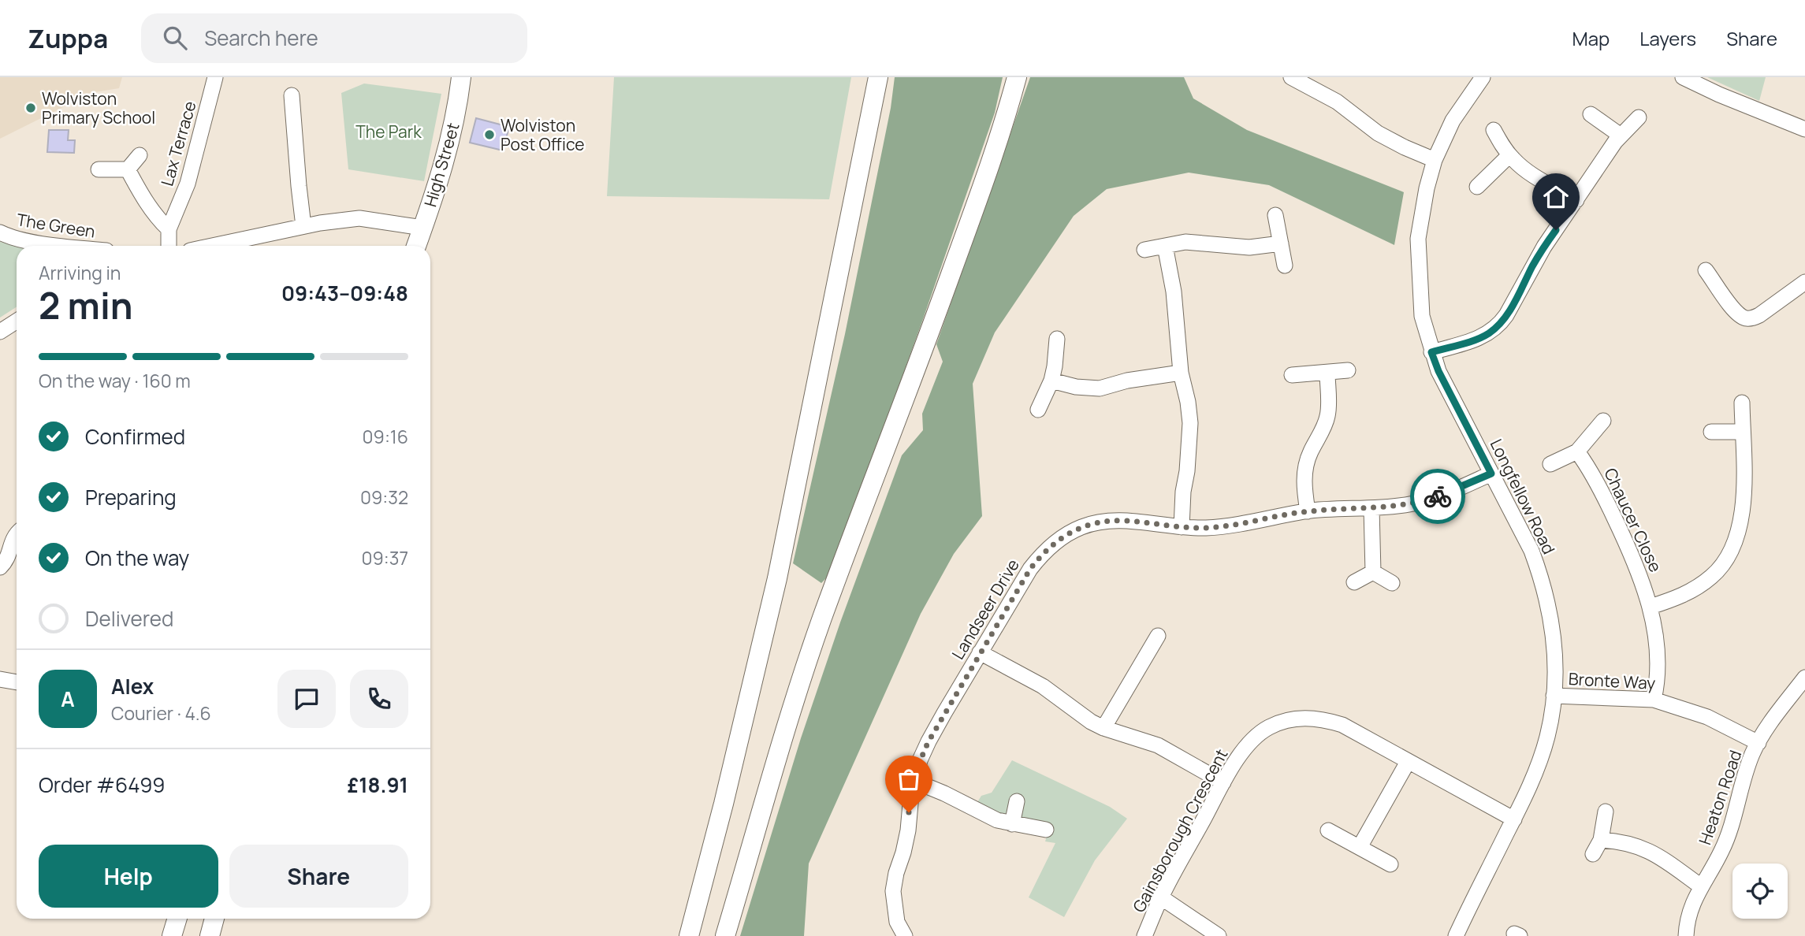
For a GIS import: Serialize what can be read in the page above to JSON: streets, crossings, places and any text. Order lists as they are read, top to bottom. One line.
{"streets":{"street":["Lax Terrace","High Street","The Green","Longfellow Road","Chaucer Close","Landseer Drive","Bronte Way","Heaton Road","Gainsborough Crescent"]},"crossings":[["Longfellow Road","Landseer Drive"],["Longfellow Road","Bronte Way"],["Longfellow Road","Gainsborough Crescent"],["Chaucer Close","Bronte Way"],["Bronte Way","Heaton Road"]],"parks":["The Park"],"places":["Wolviston Primary School","Wolviston Post Office"],"page":{"header":"Zuppa","search":"Search here","nav":["Map","Layers","Share"],"heading":["2 min","Arriving in","09:43–09:48"],"panel":["Alex","Courier · 4.6","Order #6499","£18.91"],"bar":"On the way · 160 m","list":[["Confirmed","09:16"],["Preparing","09:32"],["On the way","09:37"],"Delivered"],"round":"A","buttons":["Help","Share"]}}
